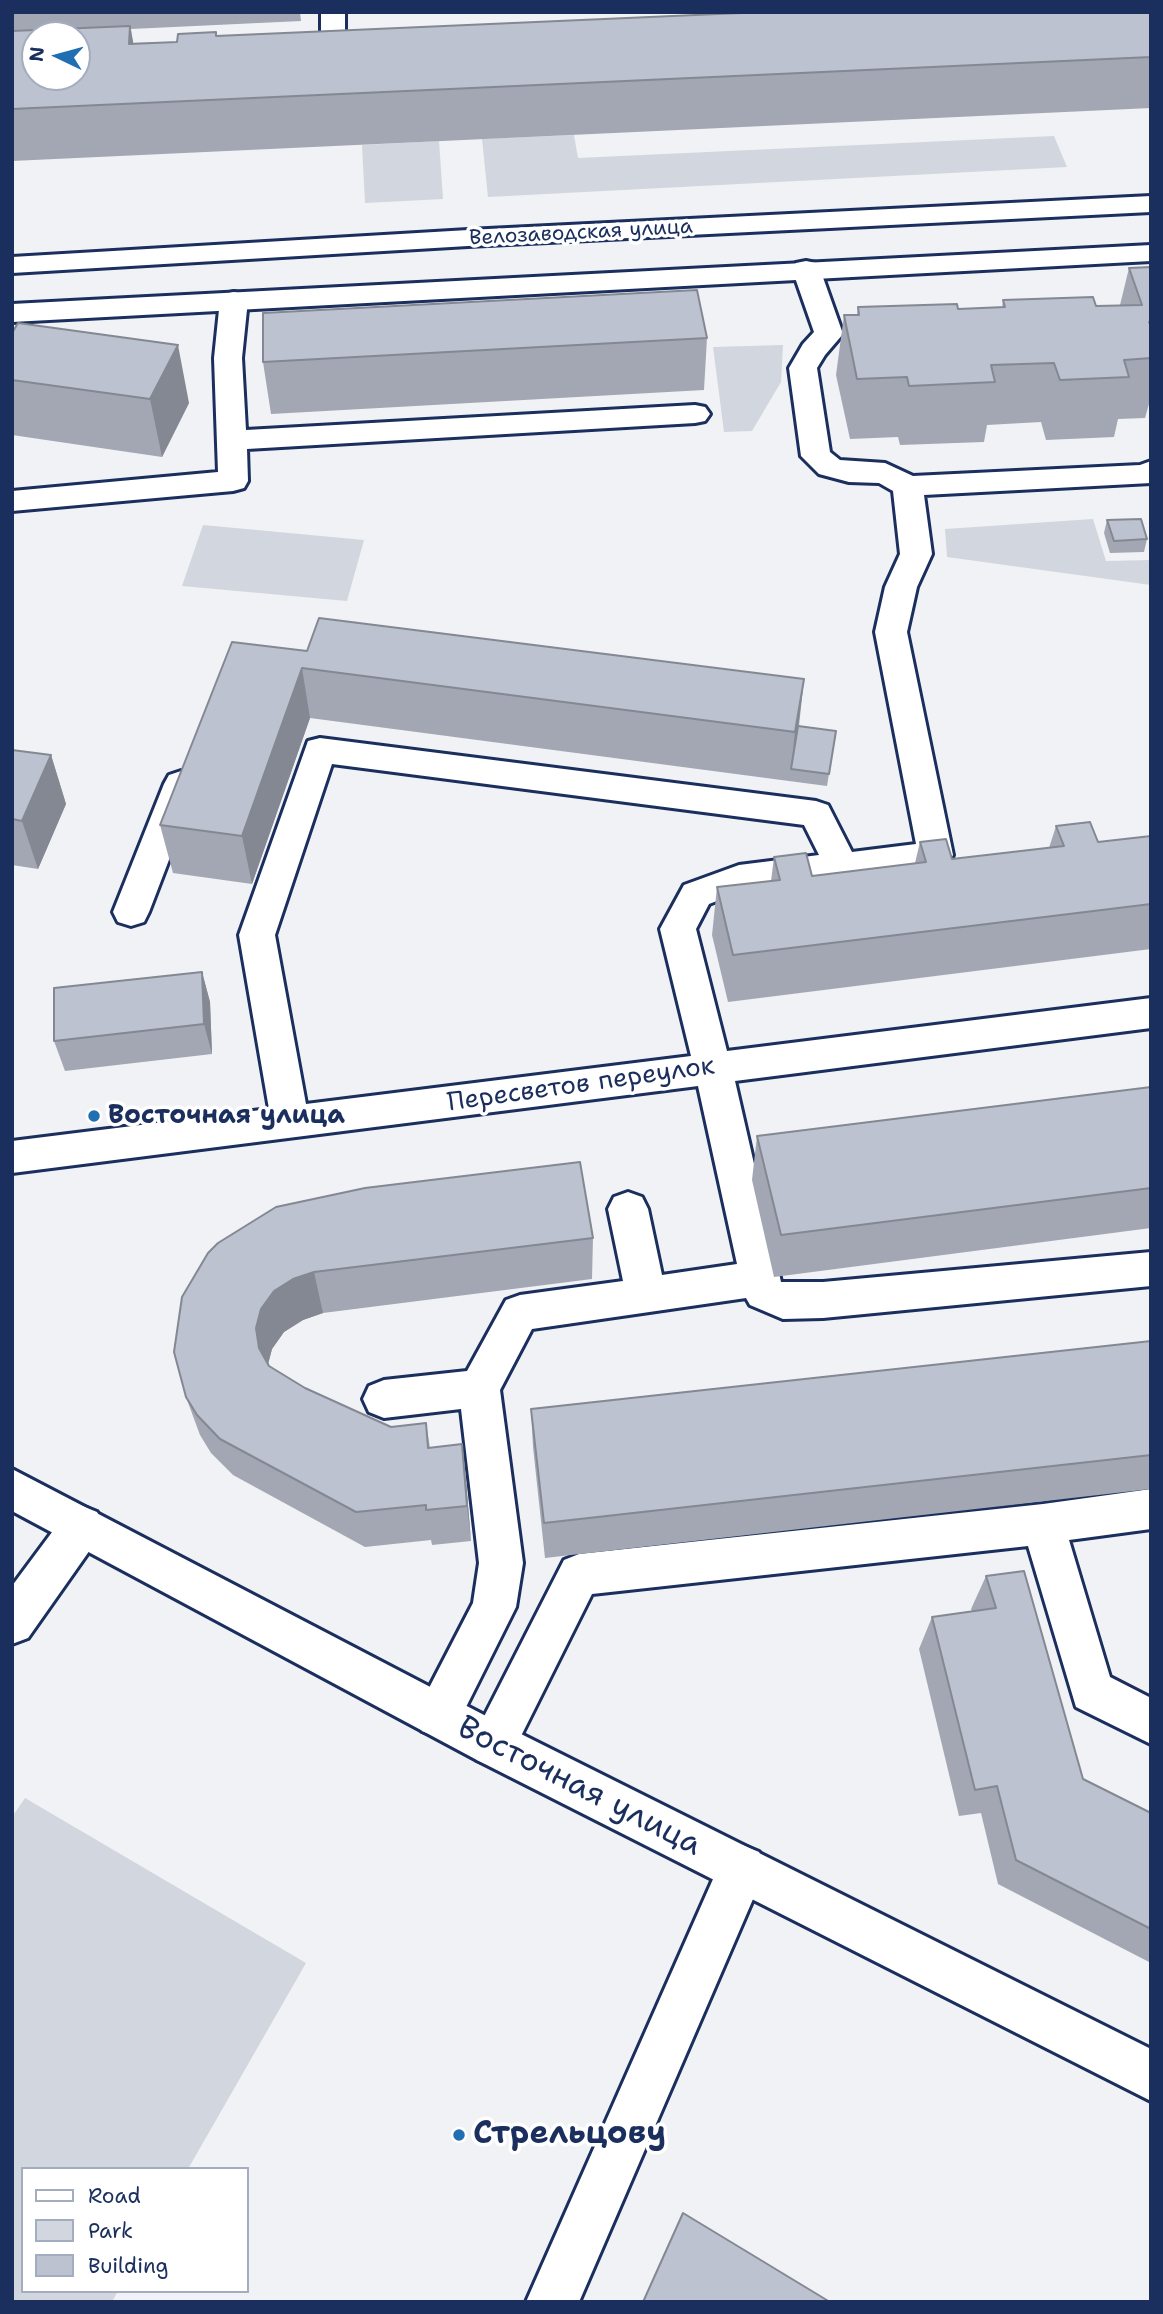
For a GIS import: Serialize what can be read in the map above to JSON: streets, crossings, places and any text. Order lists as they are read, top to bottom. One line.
{"streets":{"main road":["Велозаводская улица","Пересветов переулок","Восточная улица"]},"places":["Восточная улица","Стрельцову"],"legend":["Road","Park","Building"],"north":"left"}
